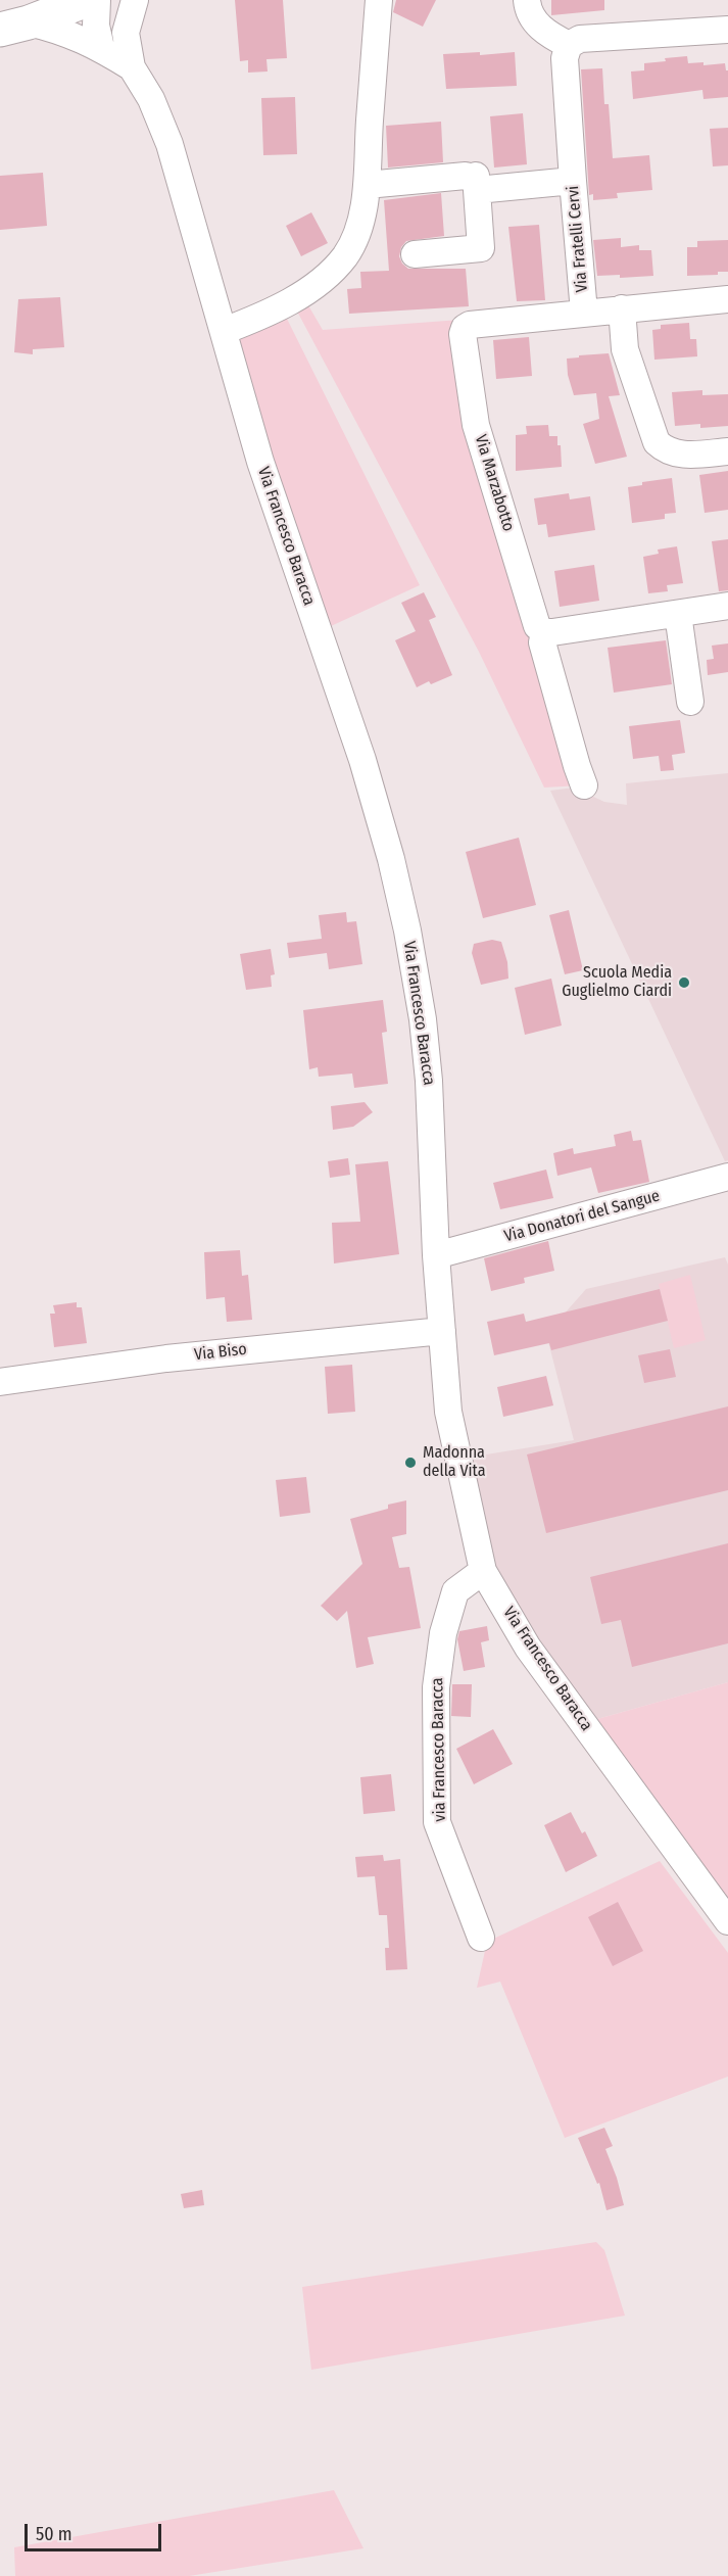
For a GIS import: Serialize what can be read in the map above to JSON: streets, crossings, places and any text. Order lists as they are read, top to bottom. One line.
{"streets":{"street":["Via Fratelli Cervi","Via Marzabotto","Via Francesco Baracca","Via Donatori del Sangue","Via Biso","via Francesco Baracca"]},"crossings":[["Via Fratelli Cervi","Via Marzabotto"],["Via Francesco Baracca","Via Donatori del Sangue"],["Via Francesco Baracca","Via Biso"],["Via Francesco Baracca","via Francesco Baracca"]],"places":["Scuola Media Guglielmo Ciardi","Madonna della Vita"],"scale_bar":"50 m"}
